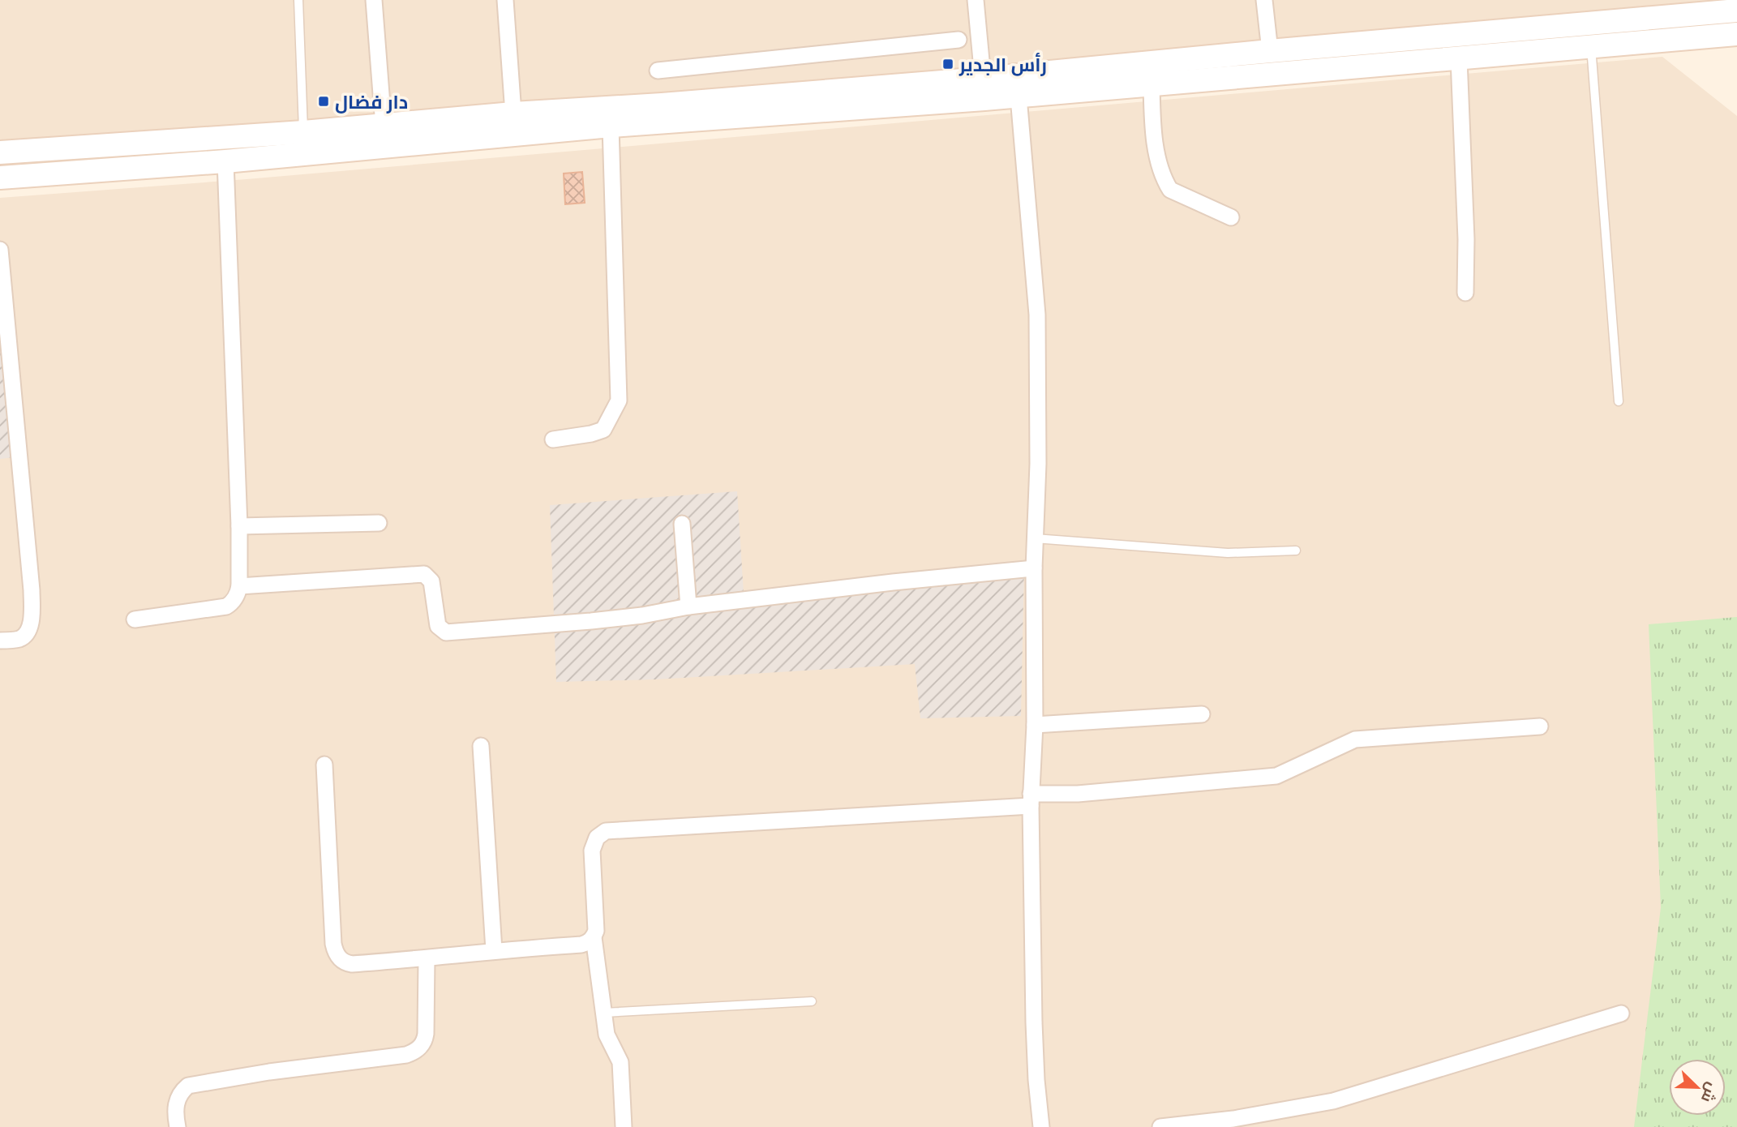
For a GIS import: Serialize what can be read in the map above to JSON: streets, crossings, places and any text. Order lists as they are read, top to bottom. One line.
{"places":{"transit":["رأس الجدير","دار فضال"]},"north":"bottom right"}
